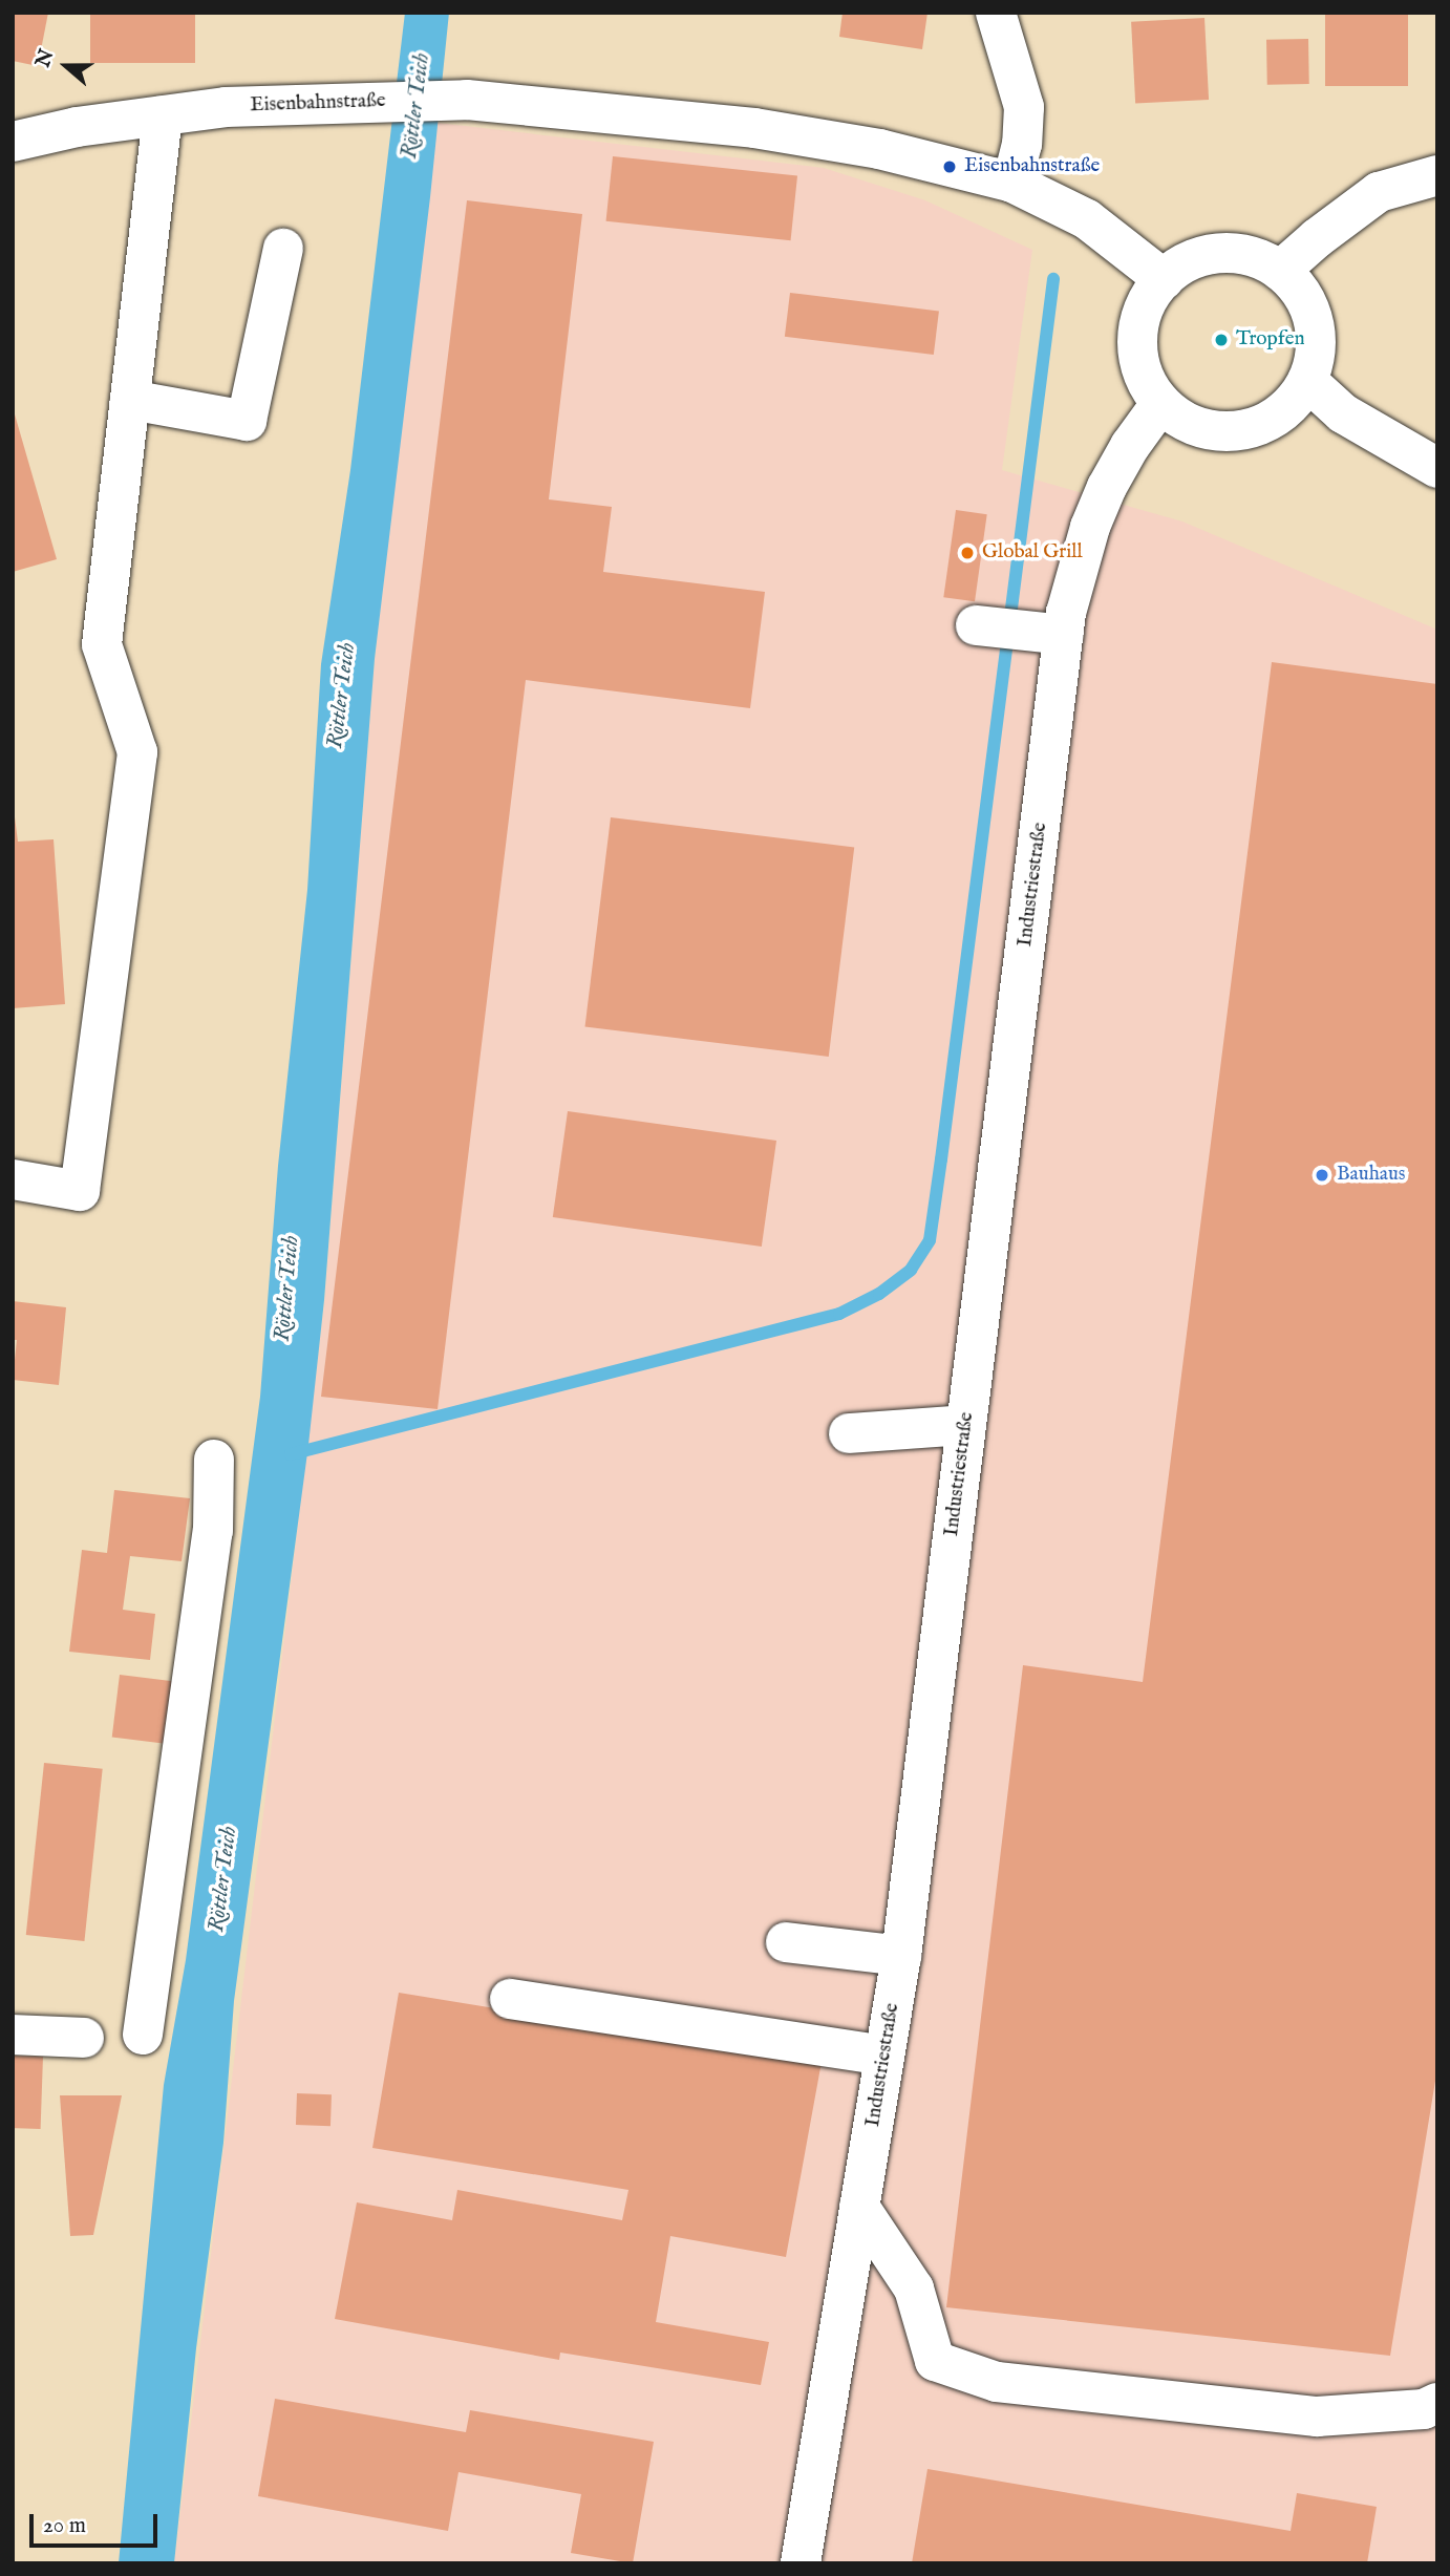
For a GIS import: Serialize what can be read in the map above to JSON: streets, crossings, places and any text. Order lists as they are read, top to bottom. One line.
{"streets":{"street":["Eisenbahnstraße","Industriestraße"]},"crossings":[["Eisenbahnstraße","Industriestraße"]],"water":["Röttler Teich"],"places":["Eisenbahnstraße","Tropfen","Global Grill","Bauhaus"],"scale_bar":"20 m","north":"left"}
